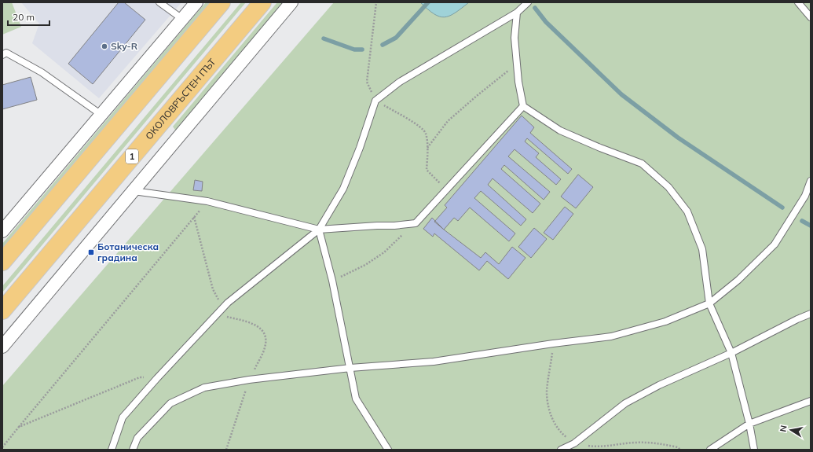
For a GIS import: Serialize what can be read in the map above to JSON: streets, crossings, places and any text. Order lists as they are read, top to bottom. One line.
{"streets":{"highway":["ОКОЛОВРЪСТЕН ПЪТ","1"]},"places":{"other":["Sky-R"],"transit":["Ботаническа градина"]},"scale_bar":"20 m","north":"left"}
